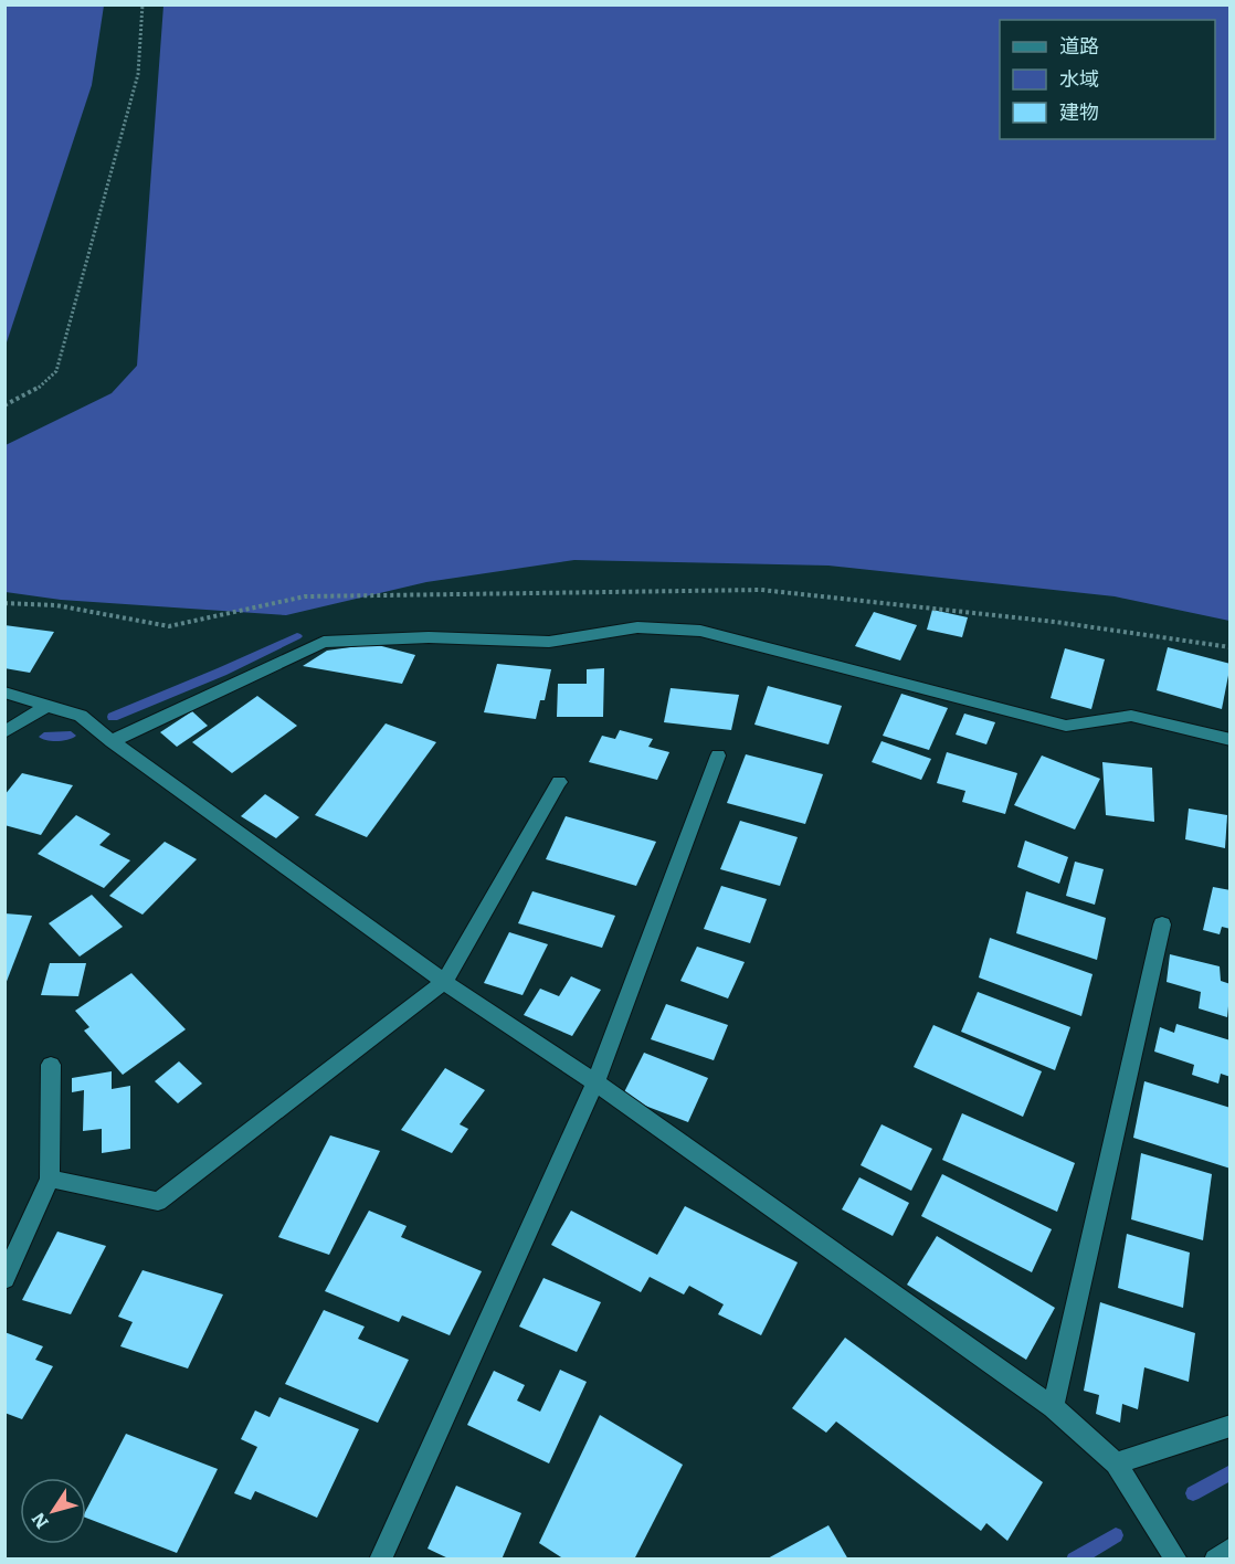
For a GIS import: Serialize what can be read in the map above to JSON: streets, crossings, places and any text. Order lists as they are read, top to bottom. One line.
{"legend":["道路","水域","建物"],"north":"bottom left"}
